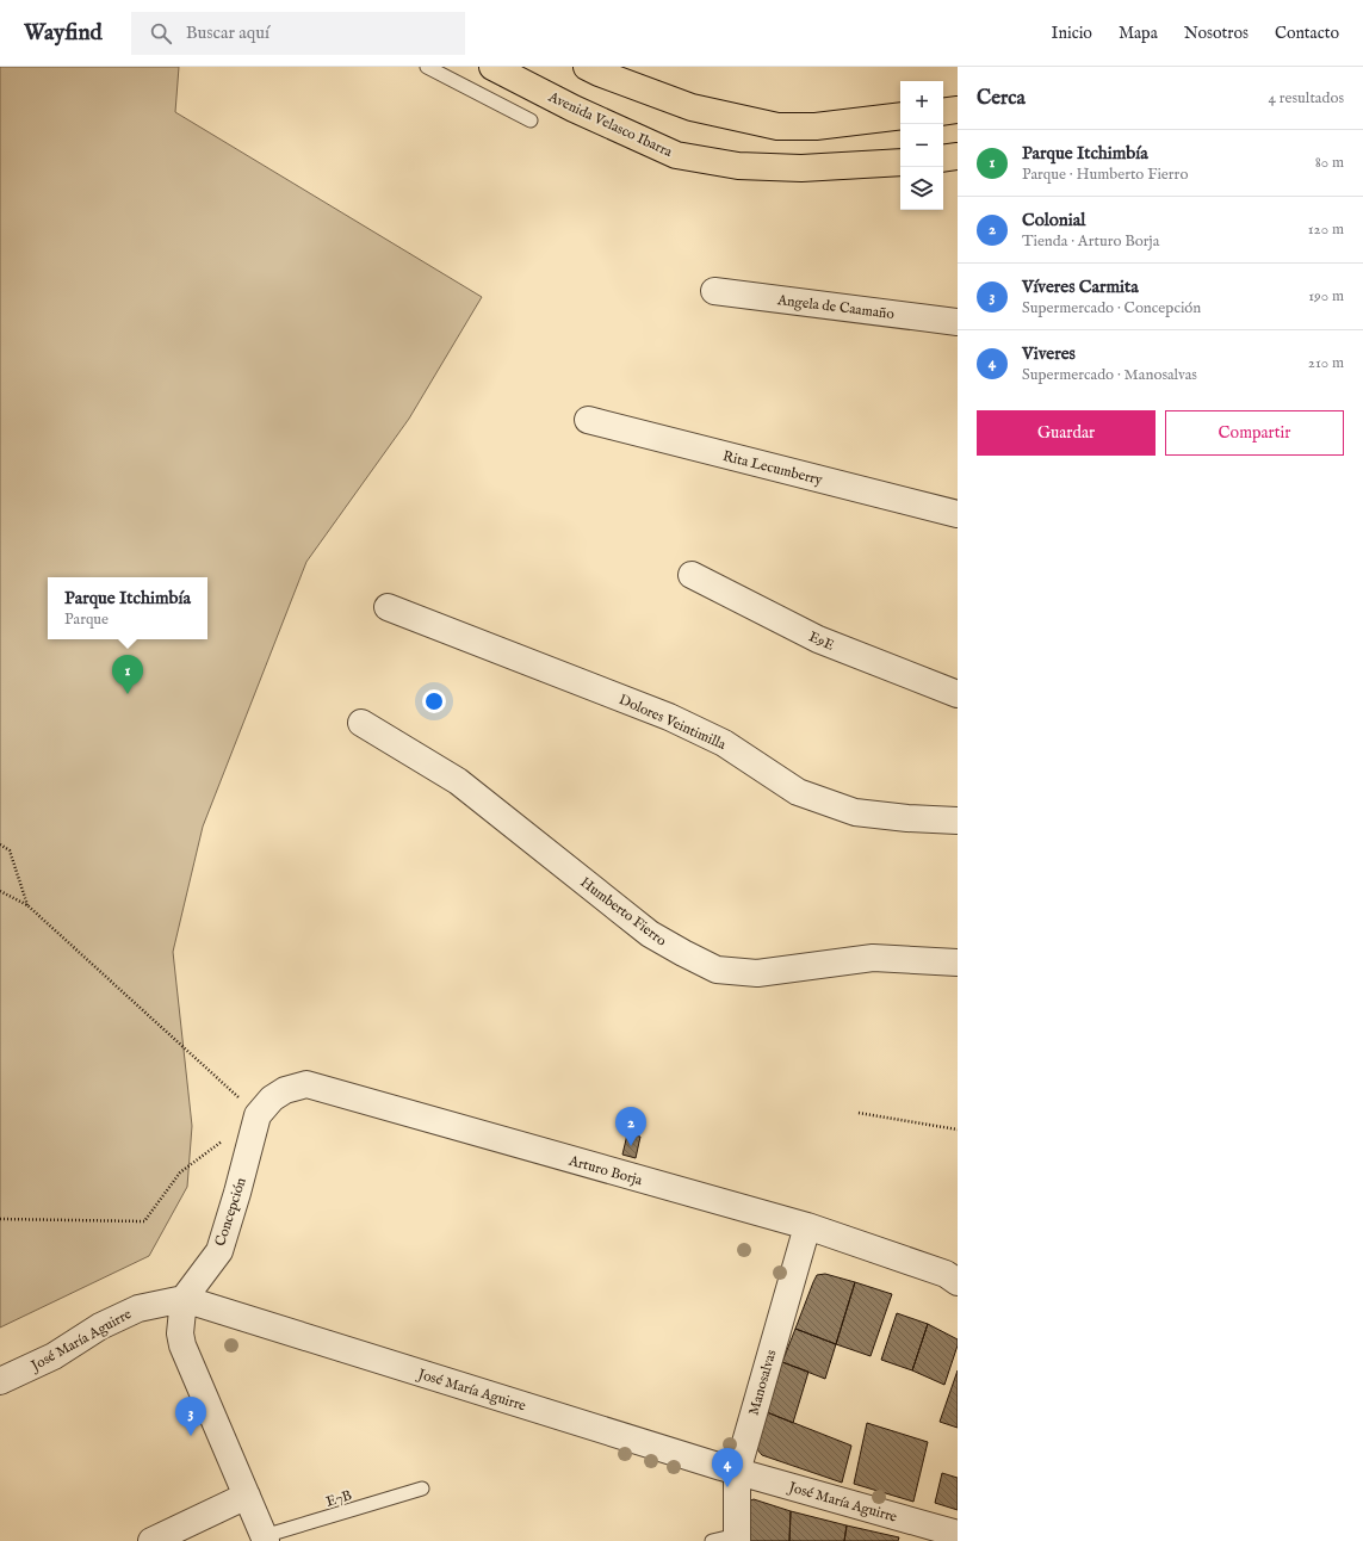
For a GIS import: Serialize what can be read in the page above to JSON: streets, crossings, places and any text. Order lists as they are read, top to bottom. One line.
{"streets":{"main road":["Avenida Velasco Ibarra"],"street":["Angela de Caamaño","Rita Lecumberry","E9E","Dolores Veintimilla","Humberto Fierro","Arturo Borja","Concepción","José María Aguirre","Manosalvas"],"lane":["E7B"]},"crossings":[["Arturo Borja","Concepción"],["Arturo Borja","Manosalvas"],["Concepción","José María Aguirre"],["José María Aguirre","Manosalvas"]],"page":{"header":"Wayfind","search":"Buscar aquí","nav":["Inicio","Mapa","Nosotros","Contacto"],"heading":["Cerca","4 resultados"],"map_buttons":["+","−"],"list":[{"mark":"1","name":"Parque Itchimbía","note":"Parque · Humberto Fierro","value":"80 m"},{"mark":"2","name":"Colonial","note":"Tienda · Arturo Borja","value":"120 m"},{"mark":"3","name":"Víveres Carmita","note":"Supermercado · Concepción","value":"190 m"},{"mark":"4","name":"Viveres","note":"Supermercado · Manosalvas","value":"210 m"}],"buttons":["Guardar","Compartir"],"popup":["Parque Itchimbía","Parque"],"pins":["1","2","3","4"]}}
